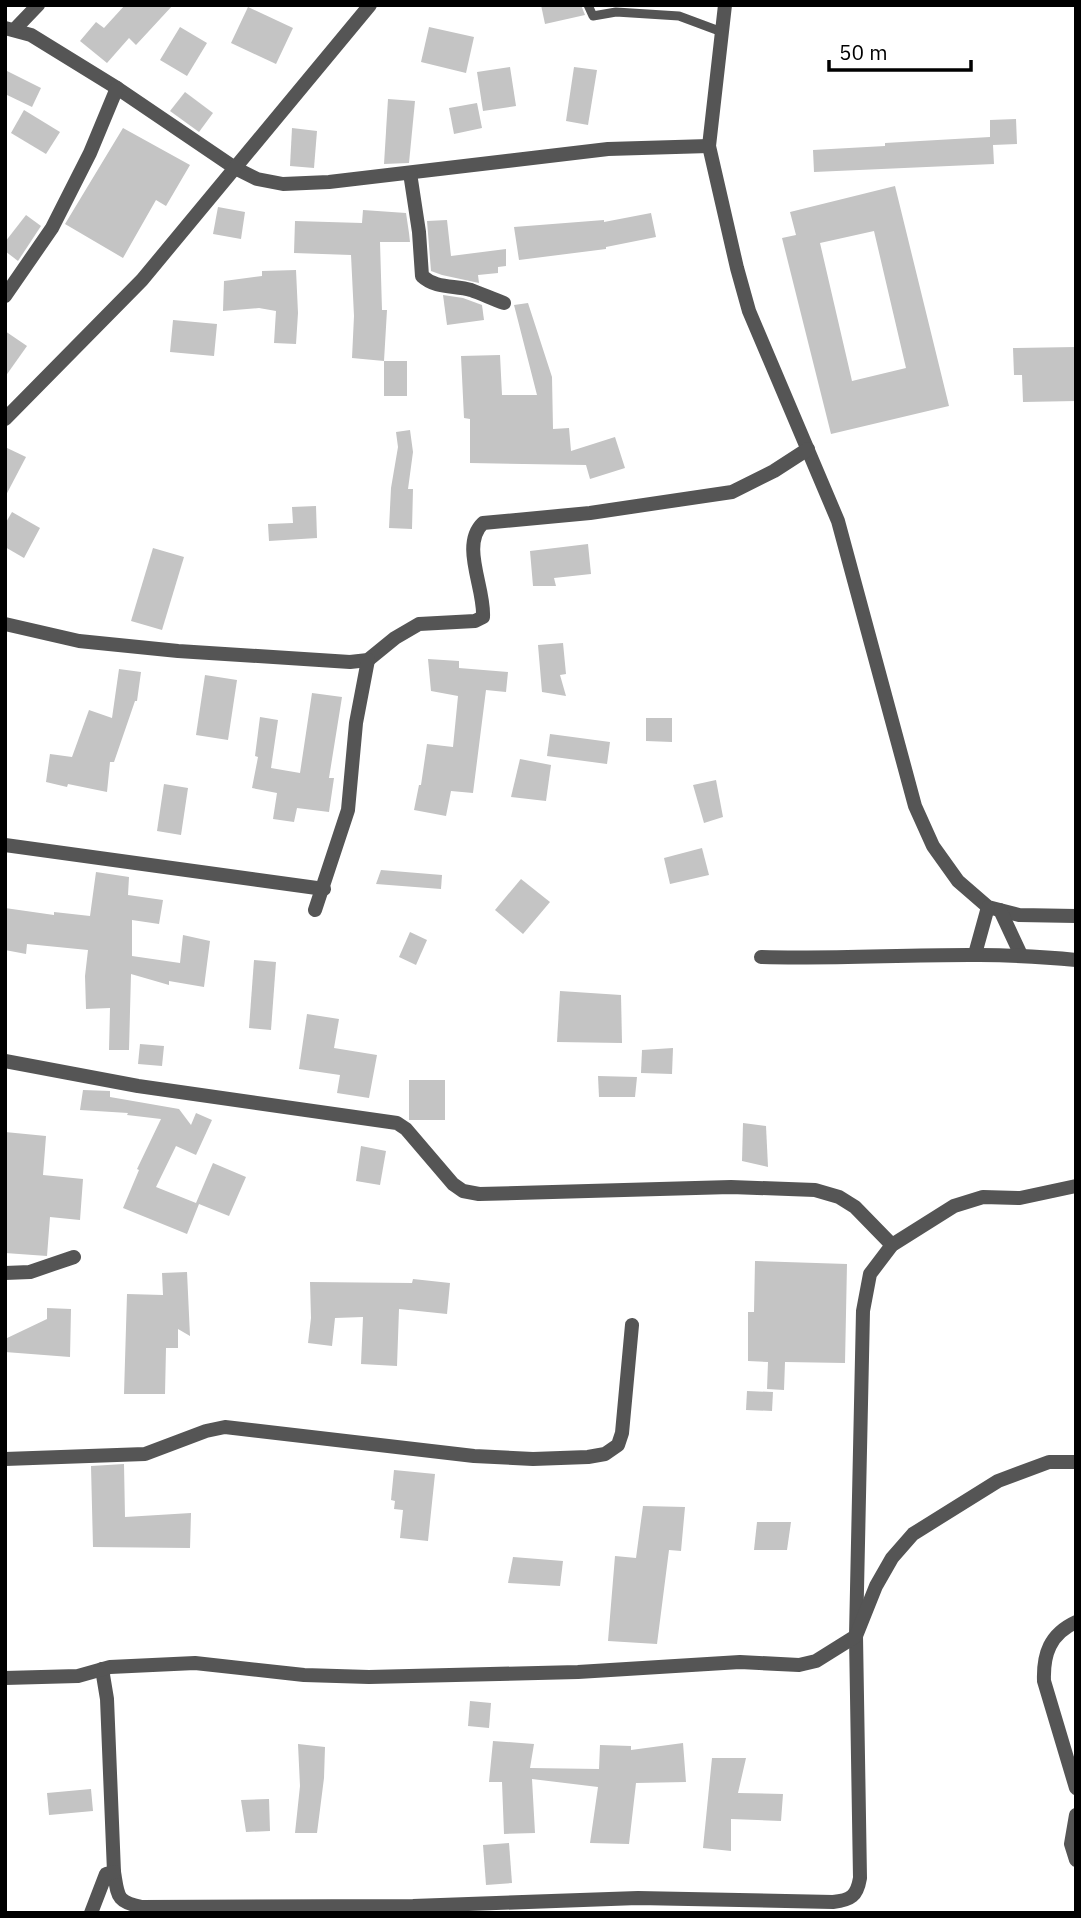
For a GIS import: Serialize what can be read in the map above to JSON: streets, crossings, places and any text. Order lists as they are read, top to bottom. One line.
{"scale_bar":"50 m"}
